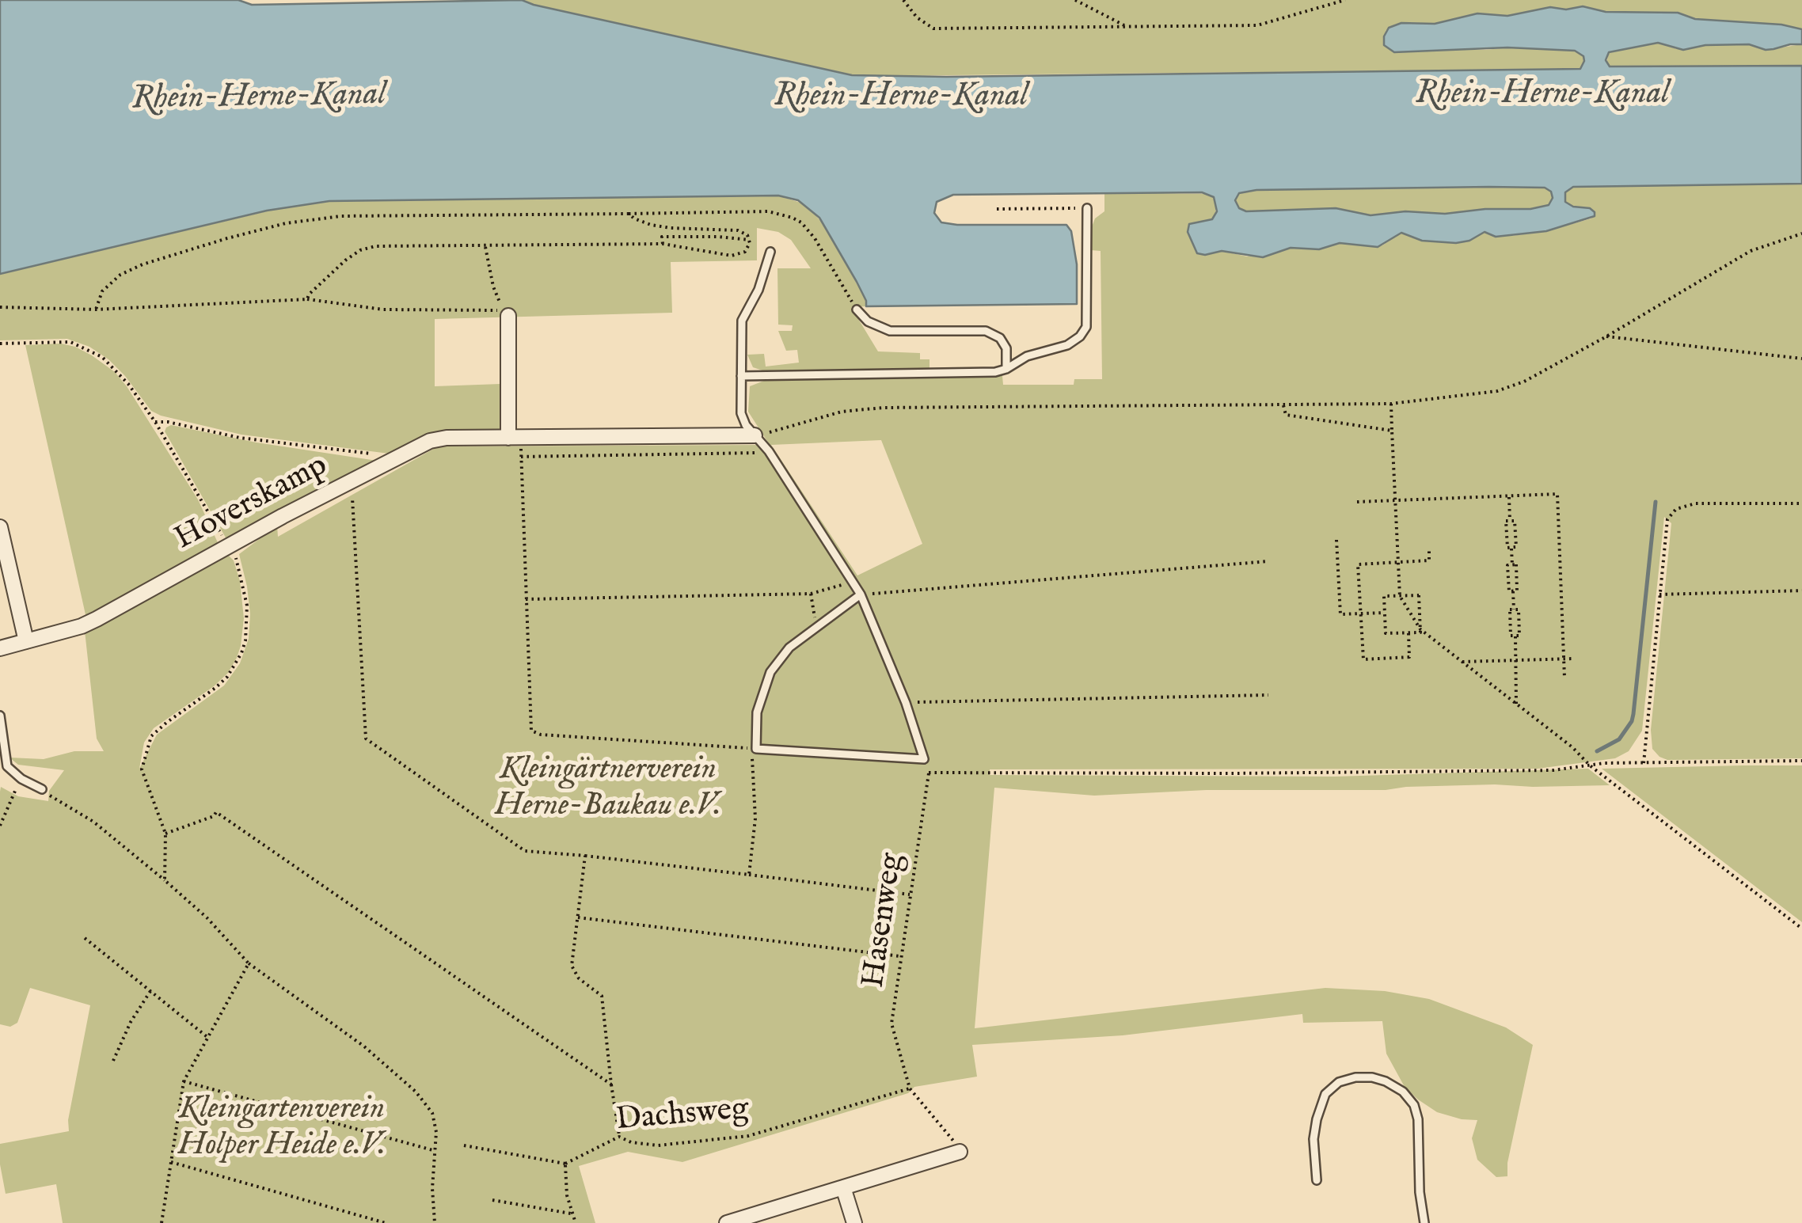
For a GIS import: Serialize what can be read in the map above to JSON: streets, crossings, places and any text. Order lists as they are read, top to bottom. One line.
{"streets":{"street":["Hoverskamp"],"path":["Hasenweg","Dachsweg"]},"crossings":[["Hasenweg","Dachsweg"]],"water":["Rhein-Herne-Kanal"],"parks":["Kleingärtnerverein Herne-Baukau e.V.","Kleingartenverein Holper Heide e.V."]}
